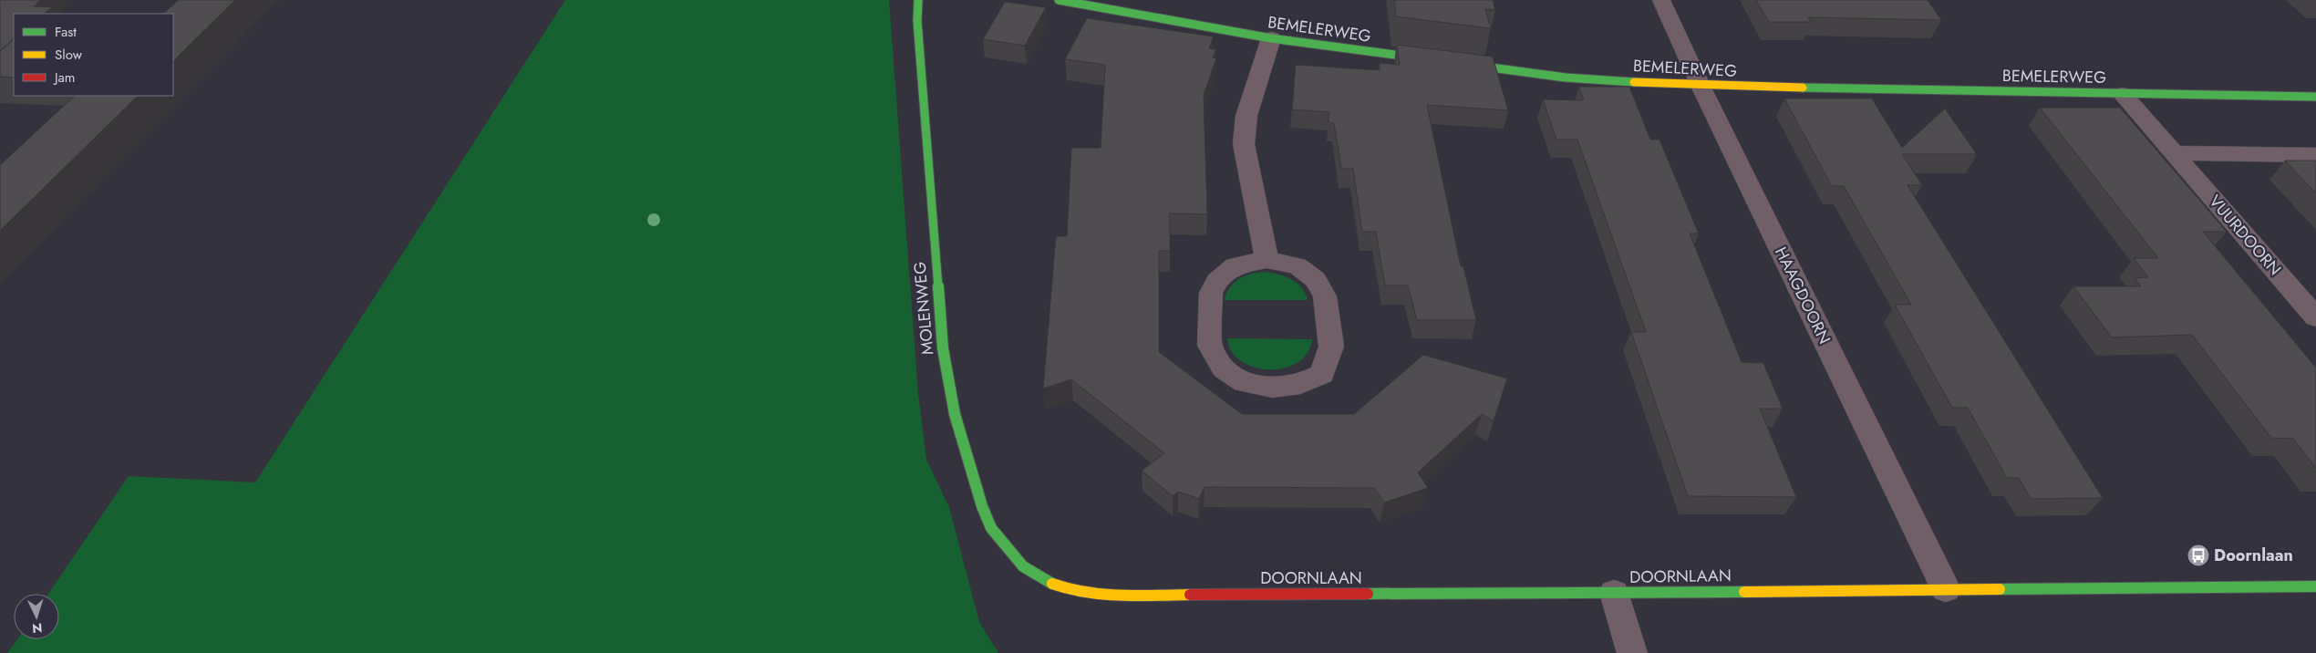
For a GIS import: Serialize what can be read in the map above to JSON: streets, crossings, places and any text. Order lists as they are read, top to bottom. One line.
{"streets":{"street":["BEMELERWEG","VUURDOORN","HAAGDOORN","MOLENWEG","DOORNLAAN"]},"crossings":[["BEMELERWEG","VUURDOORN"],["BEMELERWEG","HAAGDOORN"],["HAAGDOORN","DOORNLAAN"],["MOLENWEG","DOORNLAAN"]],"places":{"bus stop":["Doornlaan"]},"legend":["Fast","Slow","Jam"],"north":"bottom"}
